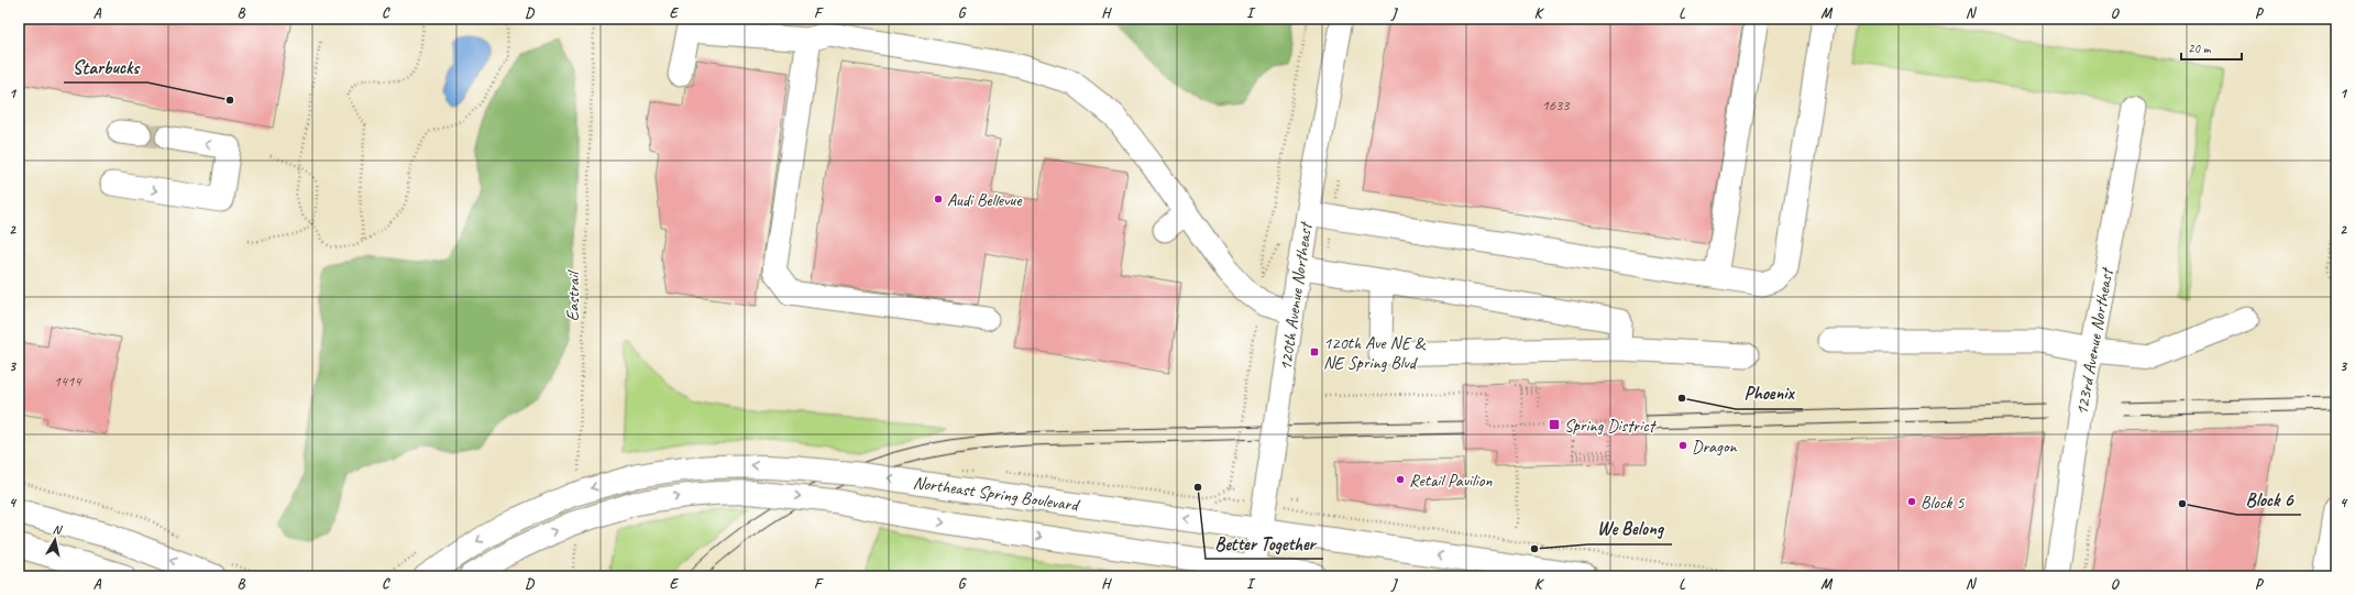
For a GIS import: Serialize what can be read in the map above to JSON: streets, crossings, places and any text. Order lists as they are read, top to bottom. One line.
{"streets":{"street":["120th Avenue Northeast","123rd Avenue Northeast","Northeast Spring Boulevard"],"path":["Eastrail"]},"crossings":[["120th Avenue Northeast","Northeast Spring Boulevard"]],"places":{"other":["Starbucks","Audi Bellevue","Phoenix","Dragon","Retail Pavilion","Better Together","Block 5","Block 6","We Belong"],"transit":["120th Ave NE & NE Spring Blvd","Spring District"]},"house_numbers":["1633","1414"],"scale_bar":"20 m","north":"top","grid":{"columns":["A","B","C","D","E","F","G","H","I","J","K","L","M","N","O","P"],"rows":["1","2","3","4"]}}
